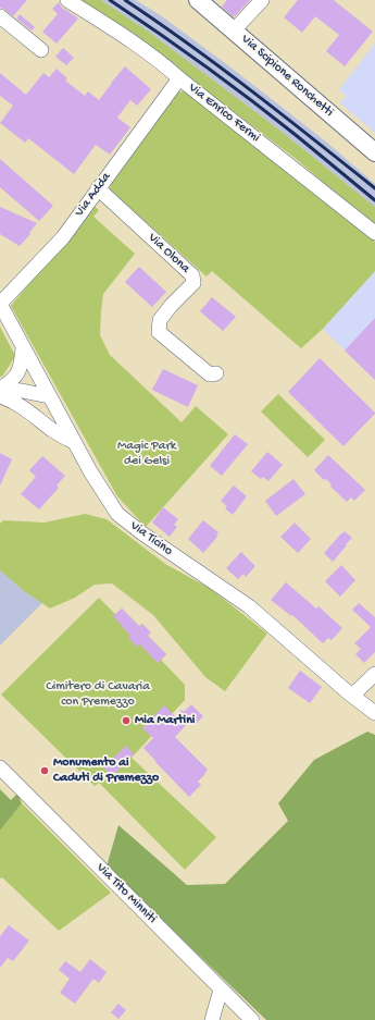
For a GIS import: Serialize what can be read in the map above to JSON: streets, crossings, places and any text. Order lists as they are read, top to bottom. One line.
{"streets":{"main road":["Via Scipione Ronchetti"],"street":["Via Enrico Fermi","Via Adda","Via Olona","Via Ticino","Via Tito Minniti"]},"crossings":[["Via Enrico Fermi","Via Adda"],["Via Adda","Via Olona"],["Via Adda","Via Ticino"]],"parks":["Magic Park dei Gelsi","Cimitero di Cavaria con Premezzo"],"places":["Mia Martini","Monumento ai Caduti di Premezzo"]}
